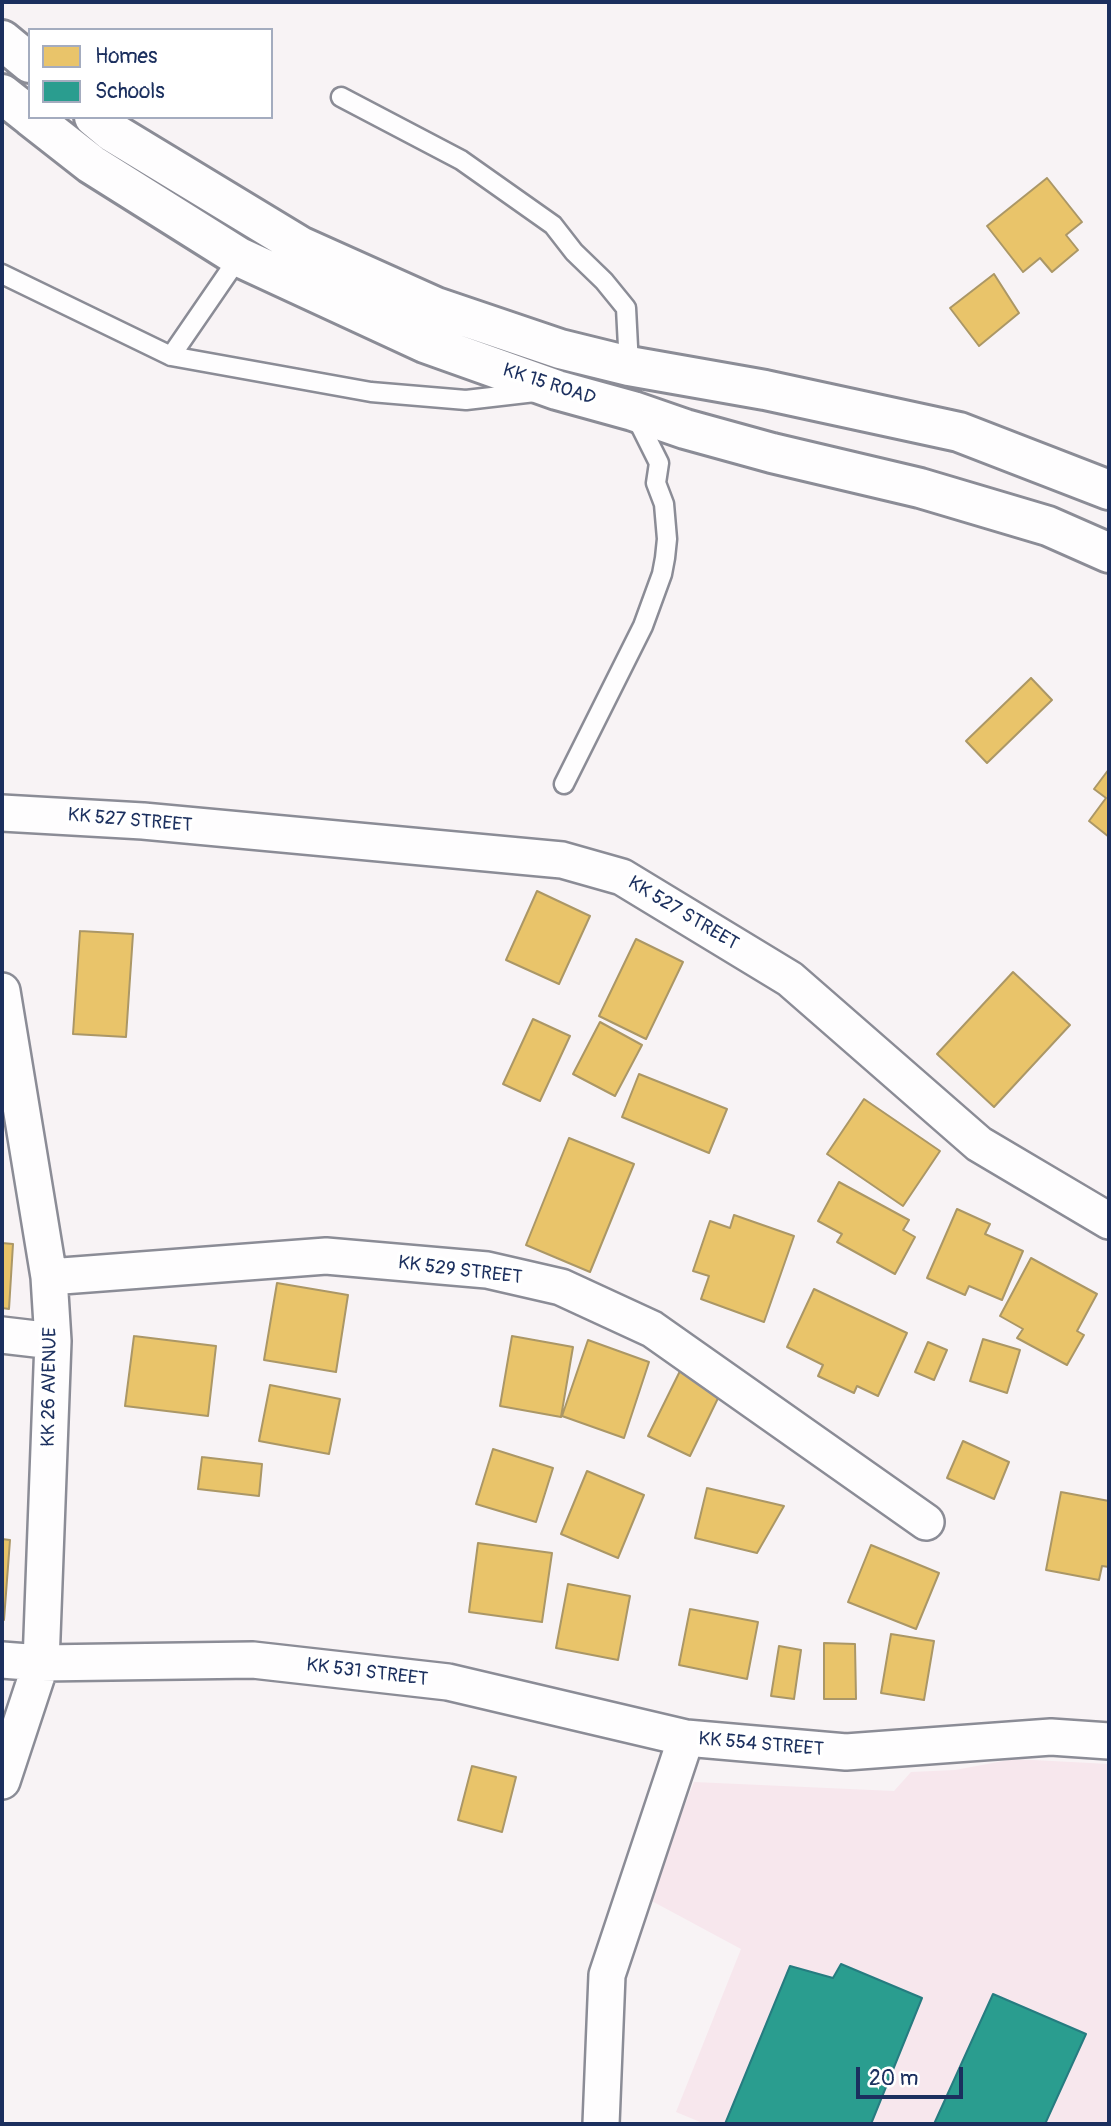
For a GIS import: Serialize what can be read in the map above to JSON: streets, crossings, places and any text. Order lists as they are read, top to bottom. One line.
{"streets":{"highway":["KK 15 ROAD"],"street":["KK 527 STREET","KK 529 STREET","KK 26 AVENUE","KK 531 STREET","KK 554 STREET"]},"crossings":[["KK 529 STREET","KK 26 AVENUE"],["KK 26 AVENUE","KK 531 STREET"],["KK 531 STREET","KK 554 STREET"]],"legend":["Homes","Schools"],"scale_bar":"20 m"}
